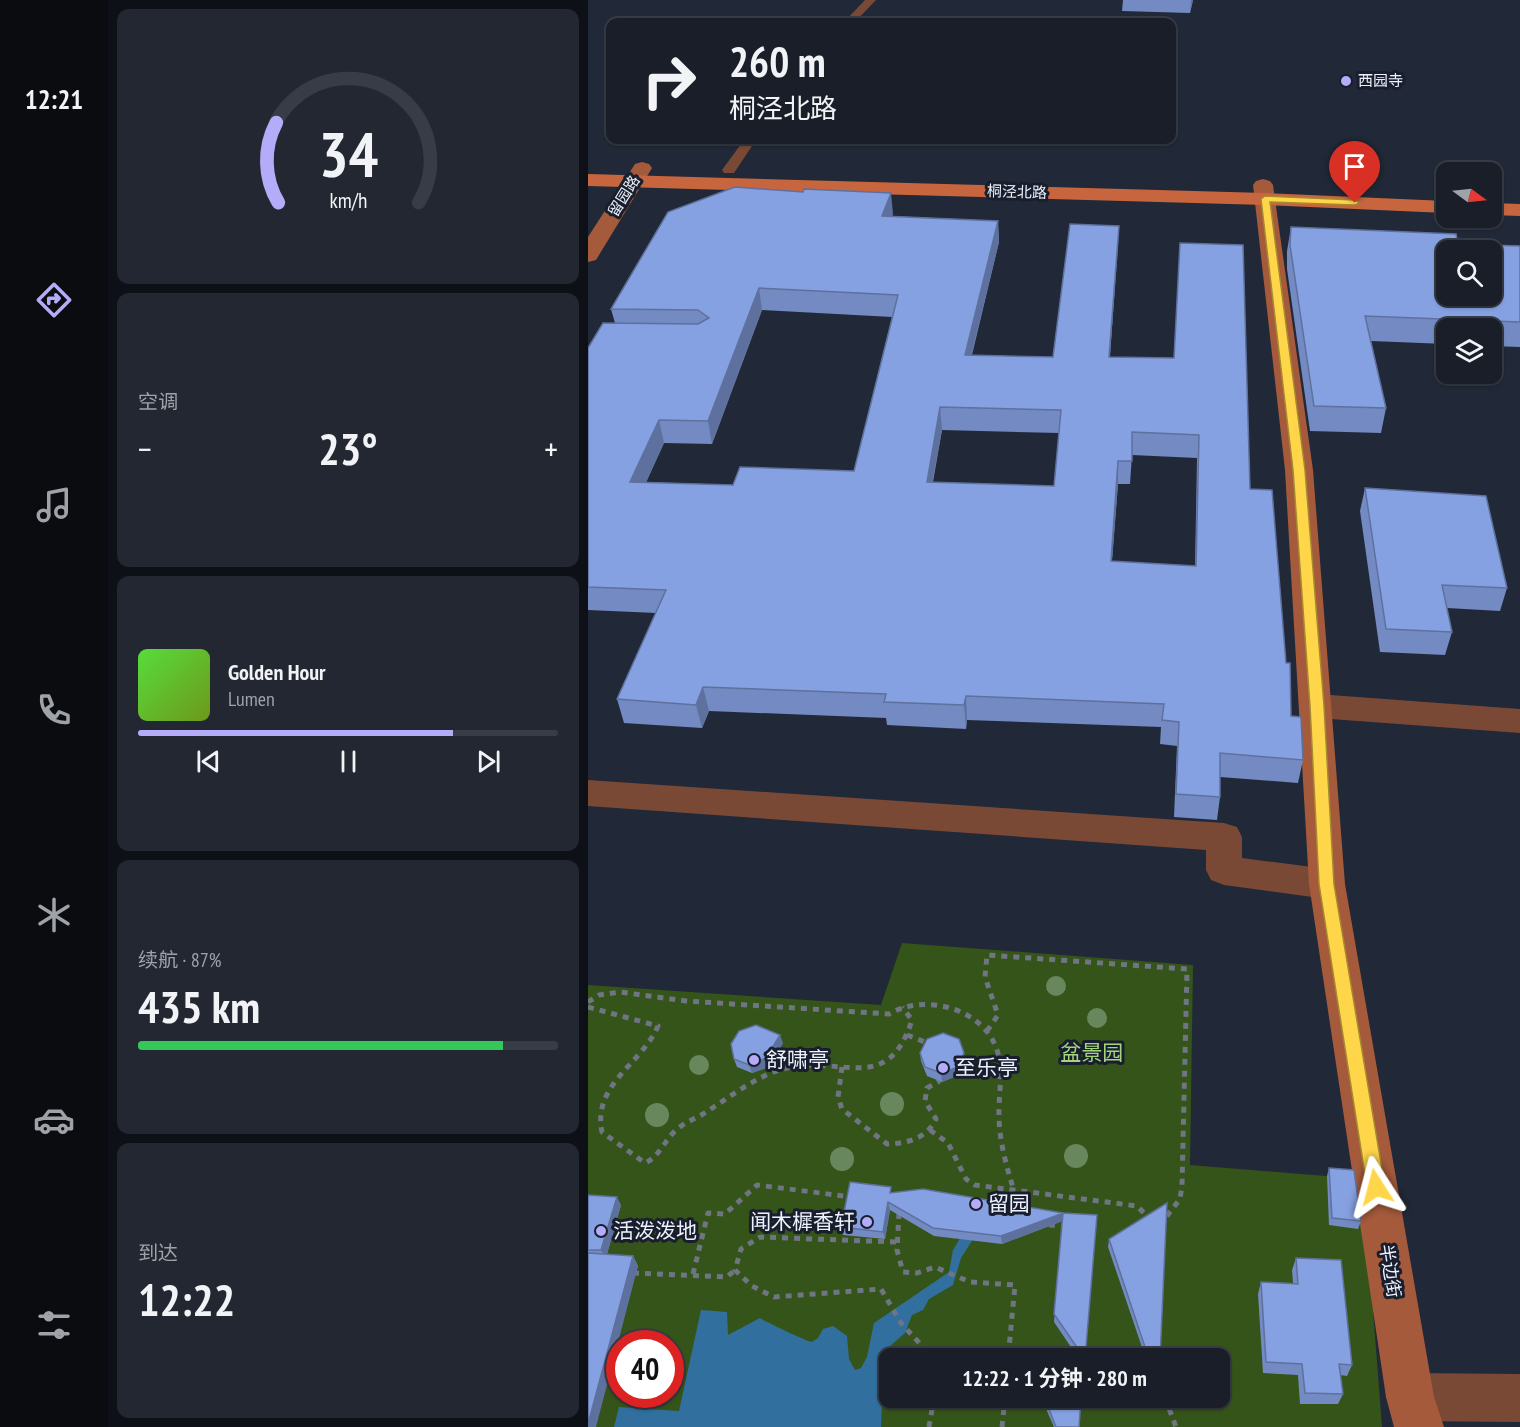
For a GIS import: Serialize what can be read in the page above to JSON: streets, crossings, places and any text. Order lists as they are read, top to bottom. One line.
{"streets":{"main road":["桐泾北路"],"street":["留园路","半边街"]},"crossings":[["桐泾北路","留园路"],["桐泾北路","半边街"]],"parks":["盆景园"],"places":["西园寺","舒啸亭","至乐亭","留园","闻木樨香轩","活泼泼地"],"north":"right","page":{"tabs":"12:21","turn":["260 m","桐泾北路"],"tile":["空调",["续航 · 87%","435 km"],["到达","12:22"]],"heat":["−","23°","+"],"song":["Golden Hour","Lumen"],"limit":"40","trip":"12:22 · 1 分钟 · 280 m","gauge":["34","km/h"]}}
